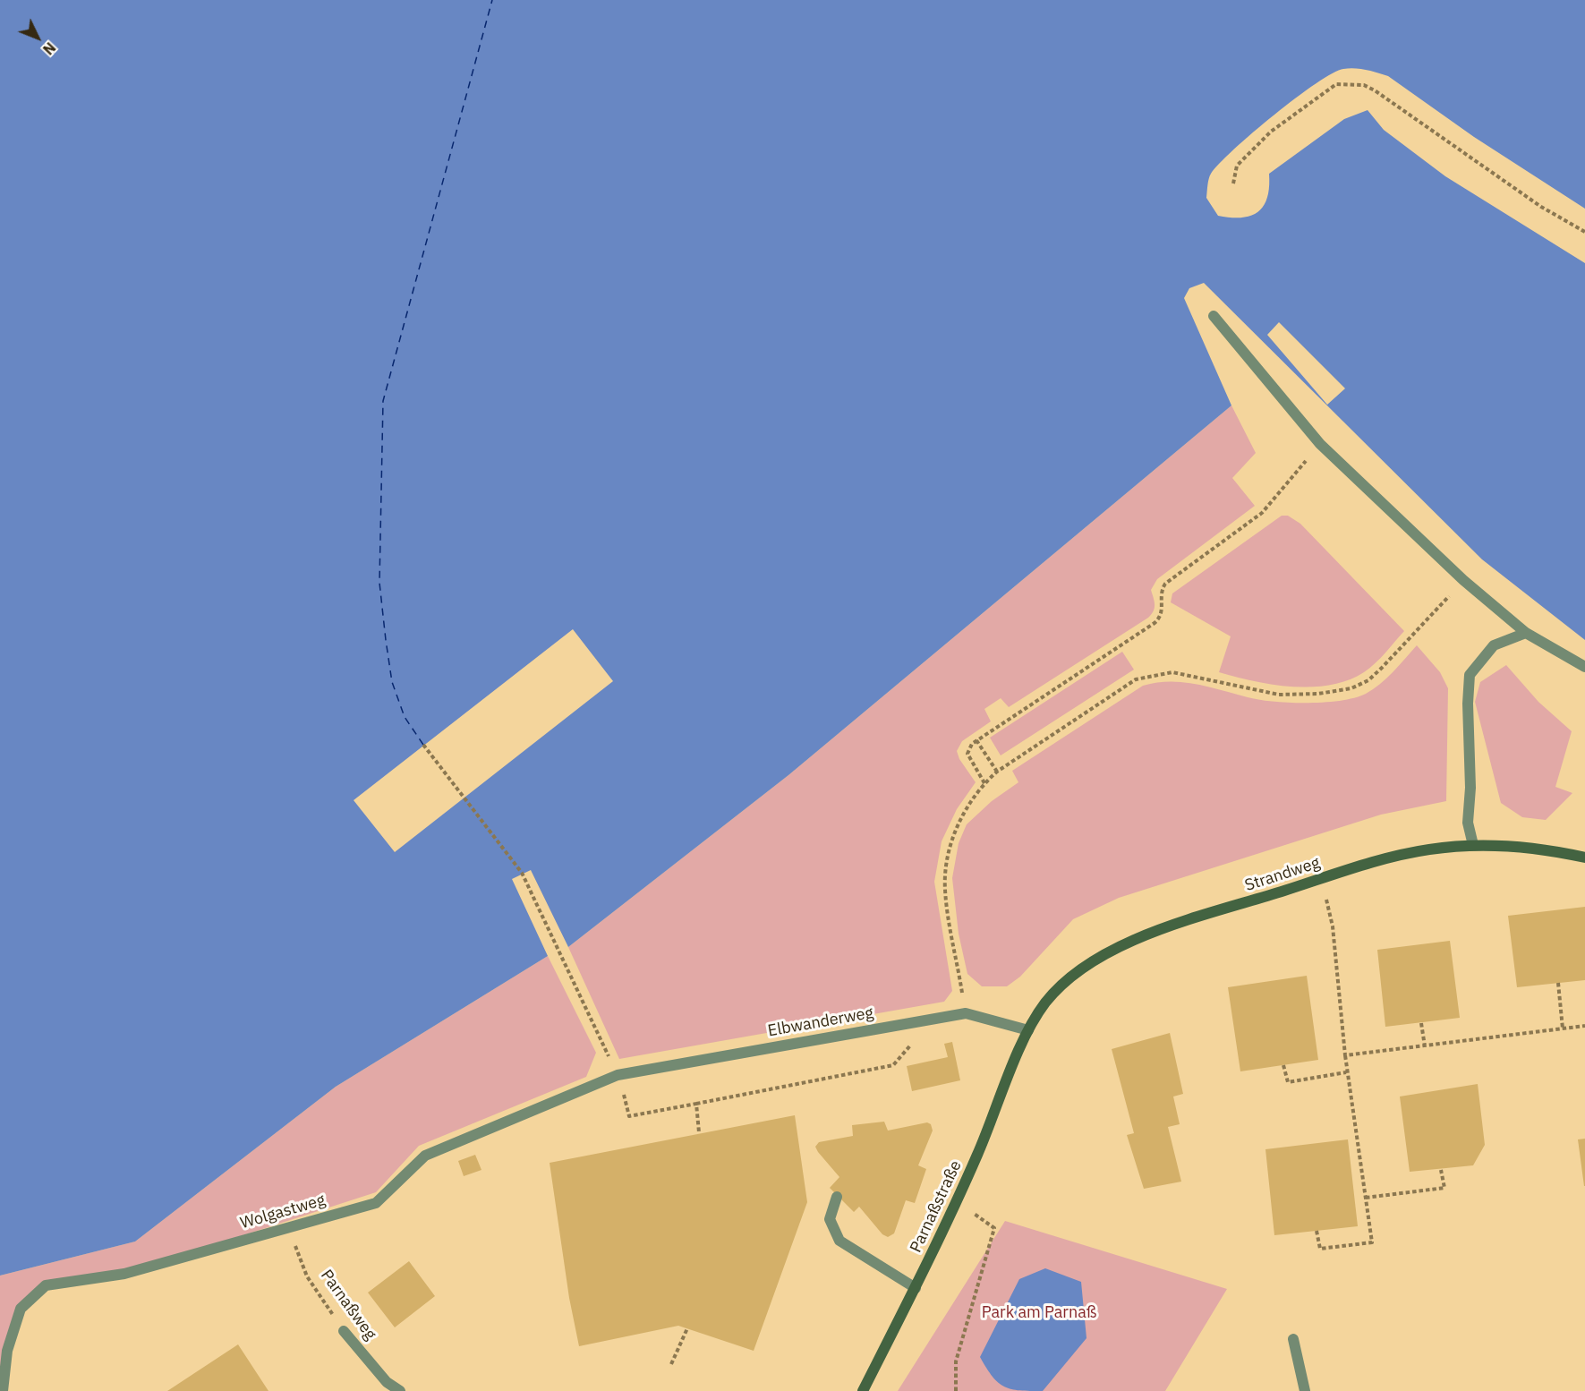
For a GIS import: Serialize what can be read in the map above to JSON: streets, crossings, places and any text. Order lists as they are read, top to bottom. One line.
{"streets":{"street":["Strandweg","Elbwanderweg","Parnaßstraße","Wolgastweg","Parnaßweg"]},"crossings":[["Strandweg","Elbwanderweg"],["Strandweg","Parnaßstraße"],["Elbwanderweg","Parnaßstraße"],["Elbwanderweg","Wolgastweg"],["Wolgastweg","Parnaßweg"]],"parks":["Park am Parnaß"],"north":"bottom right"}
